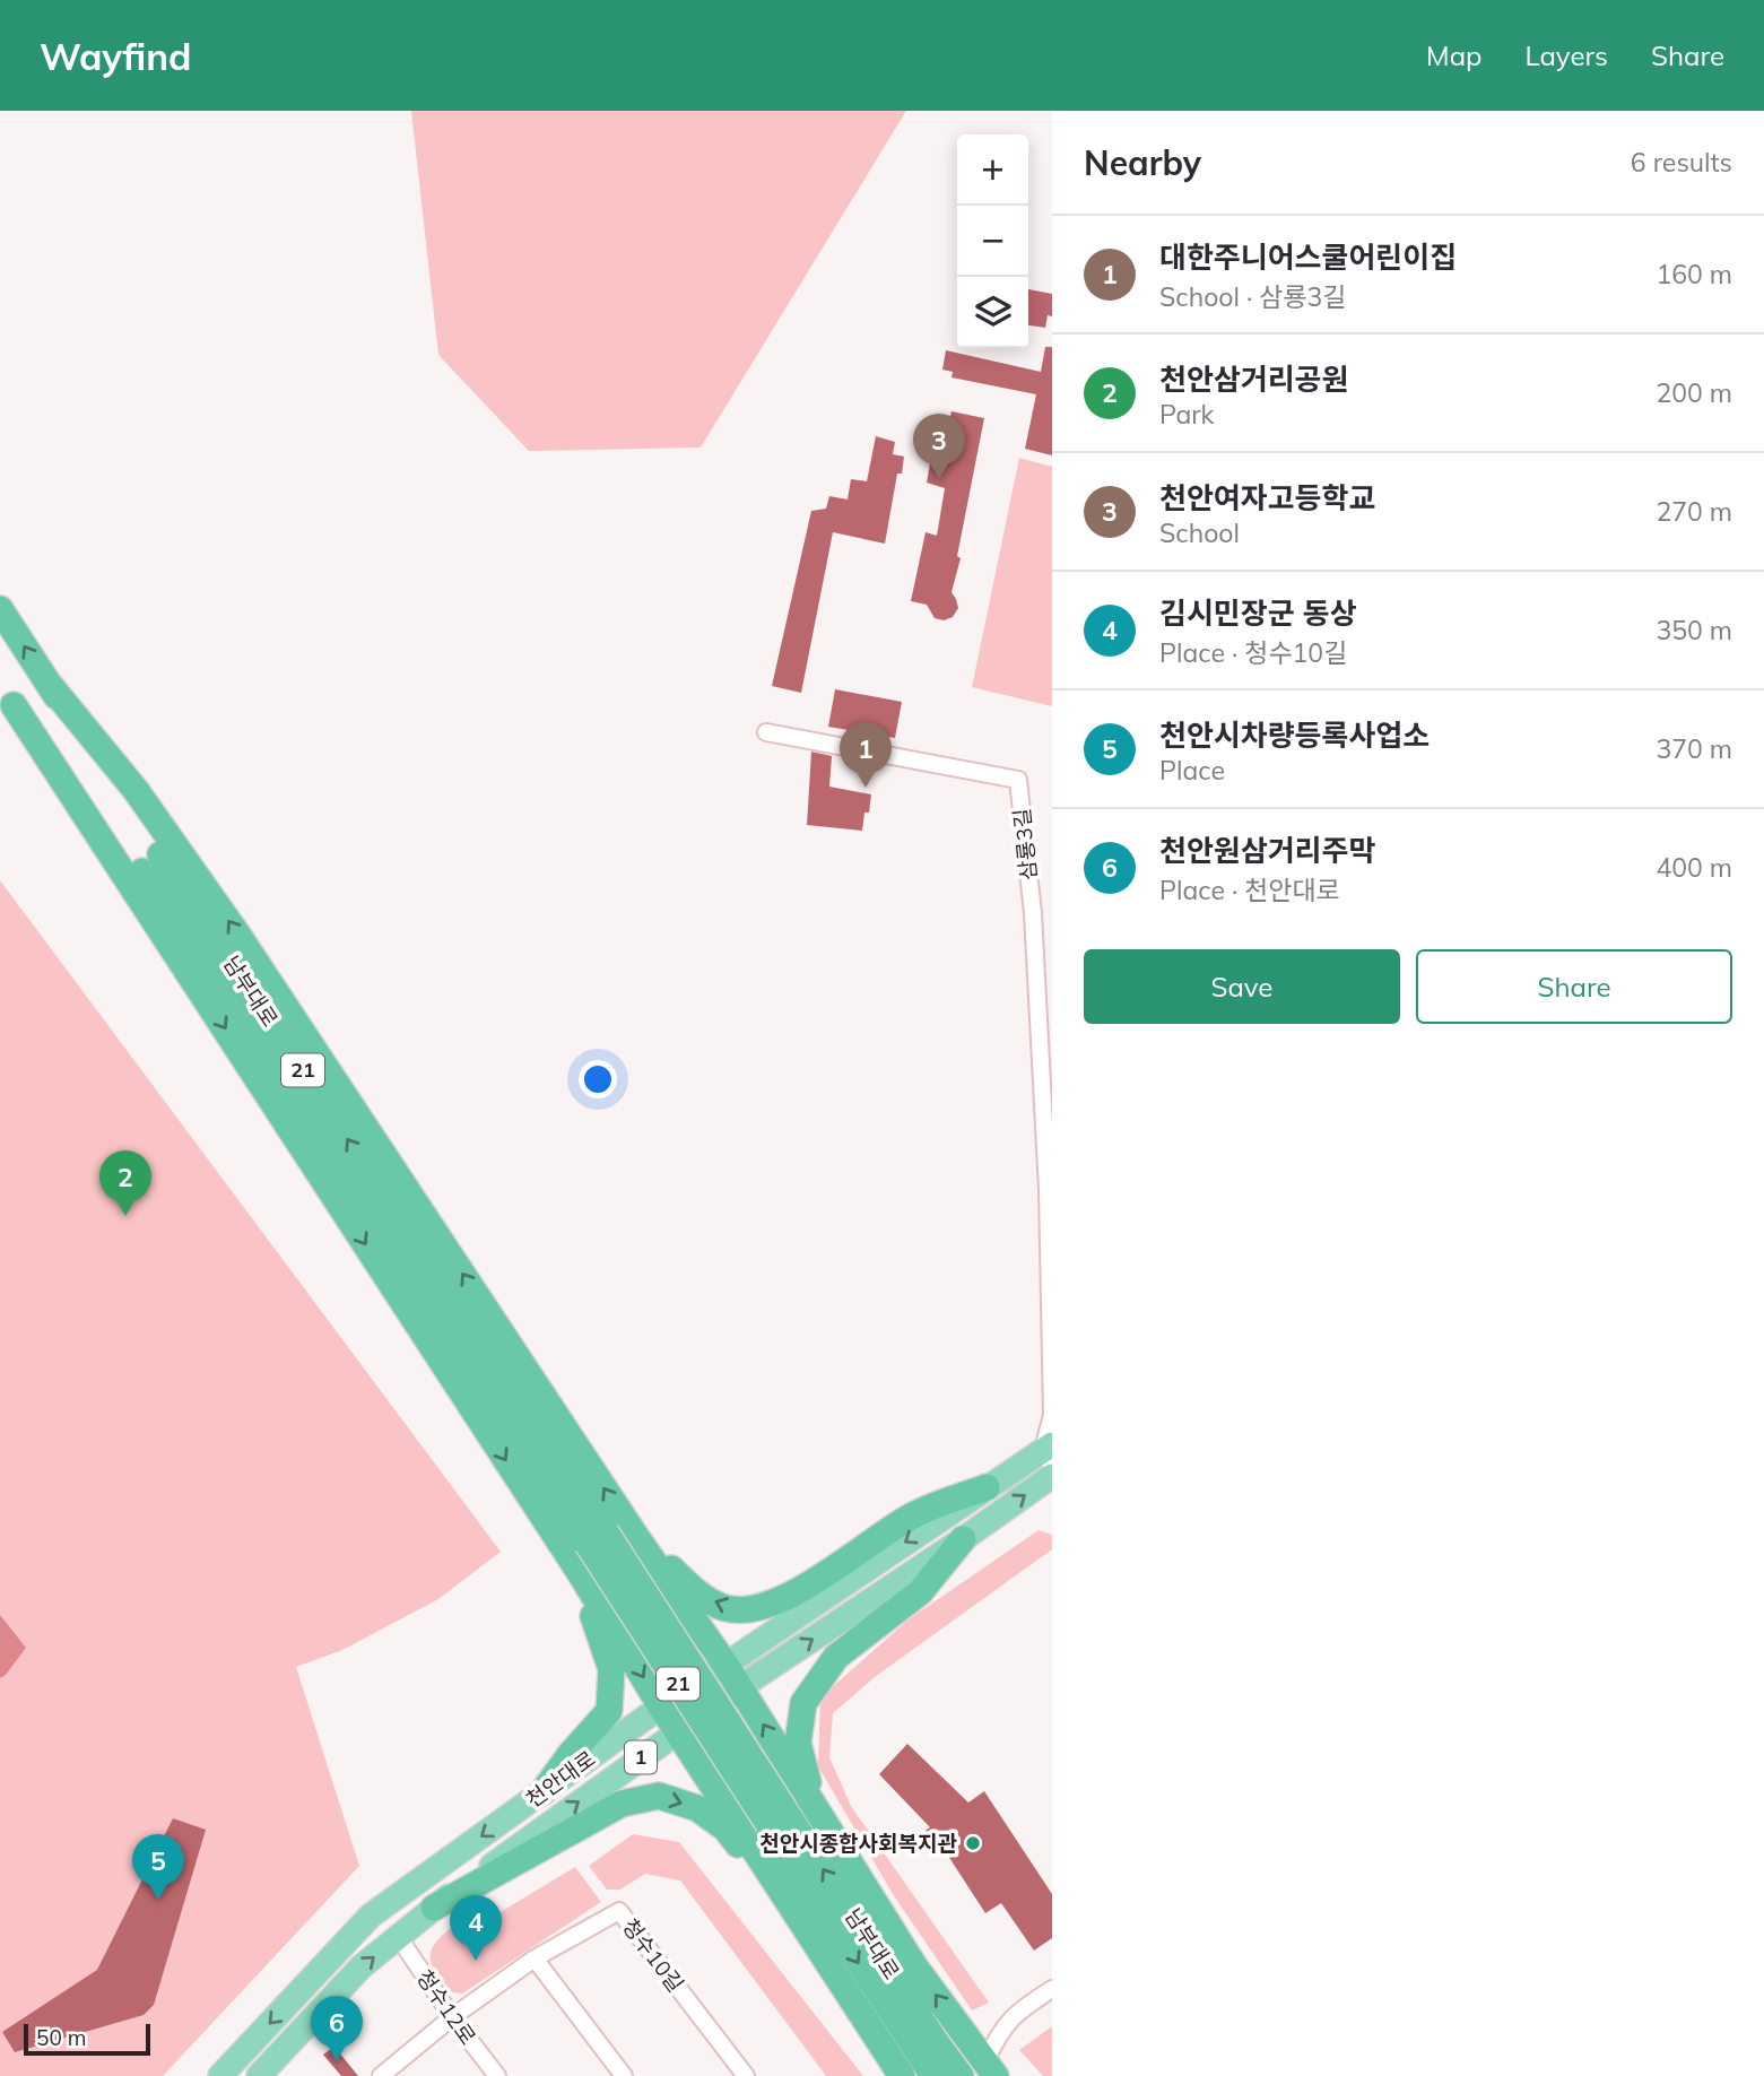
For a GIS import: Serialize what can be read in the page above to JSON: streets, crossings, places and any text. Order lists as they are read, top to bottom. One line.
{"streets":{"highway":["남부대로","21"],"main road":["1","천안대로"],"street":["삼룡3길","청수10길","청수12로"]},"crossings":[["삼룡3길","천안대로"],["남부대로","21"],["천안대로","청수12로"],["청수10길","청수12로"]],"places":["천안시종합사회복지관"],"scale_bar":"50 m","page":{"header":"Wayfind","nav":["Map","Layers","Share"],"heading":["Nearby","6 results"],"map_buttons":["+","−"],"list":[{"mark":"1","name":"대한주니어스쿨어린이집","note":"School · 삼룡3길","value":"160 m"},{"mark":"2","name":"천안삼거리공원","note":"Park","value":"200 m"},{"mark":"3","name":"천안여자고등학교","note":"School","value":"270 m"},{"mark":"4","name":"김시민장군 동상","note":"Place · 청수10길","value":"350 m"},{"mark":"5","name":"천안시차량등록사업소","note":"Place","value":"370 m"},{"mark":"6","name":"천안원삼거리주막","note":"Place · 천안대로","value":"400 m"}],"pins":["3","1","2","5","4","6"],"buttons":["Save","Share"],"scale":"50 m"}}
